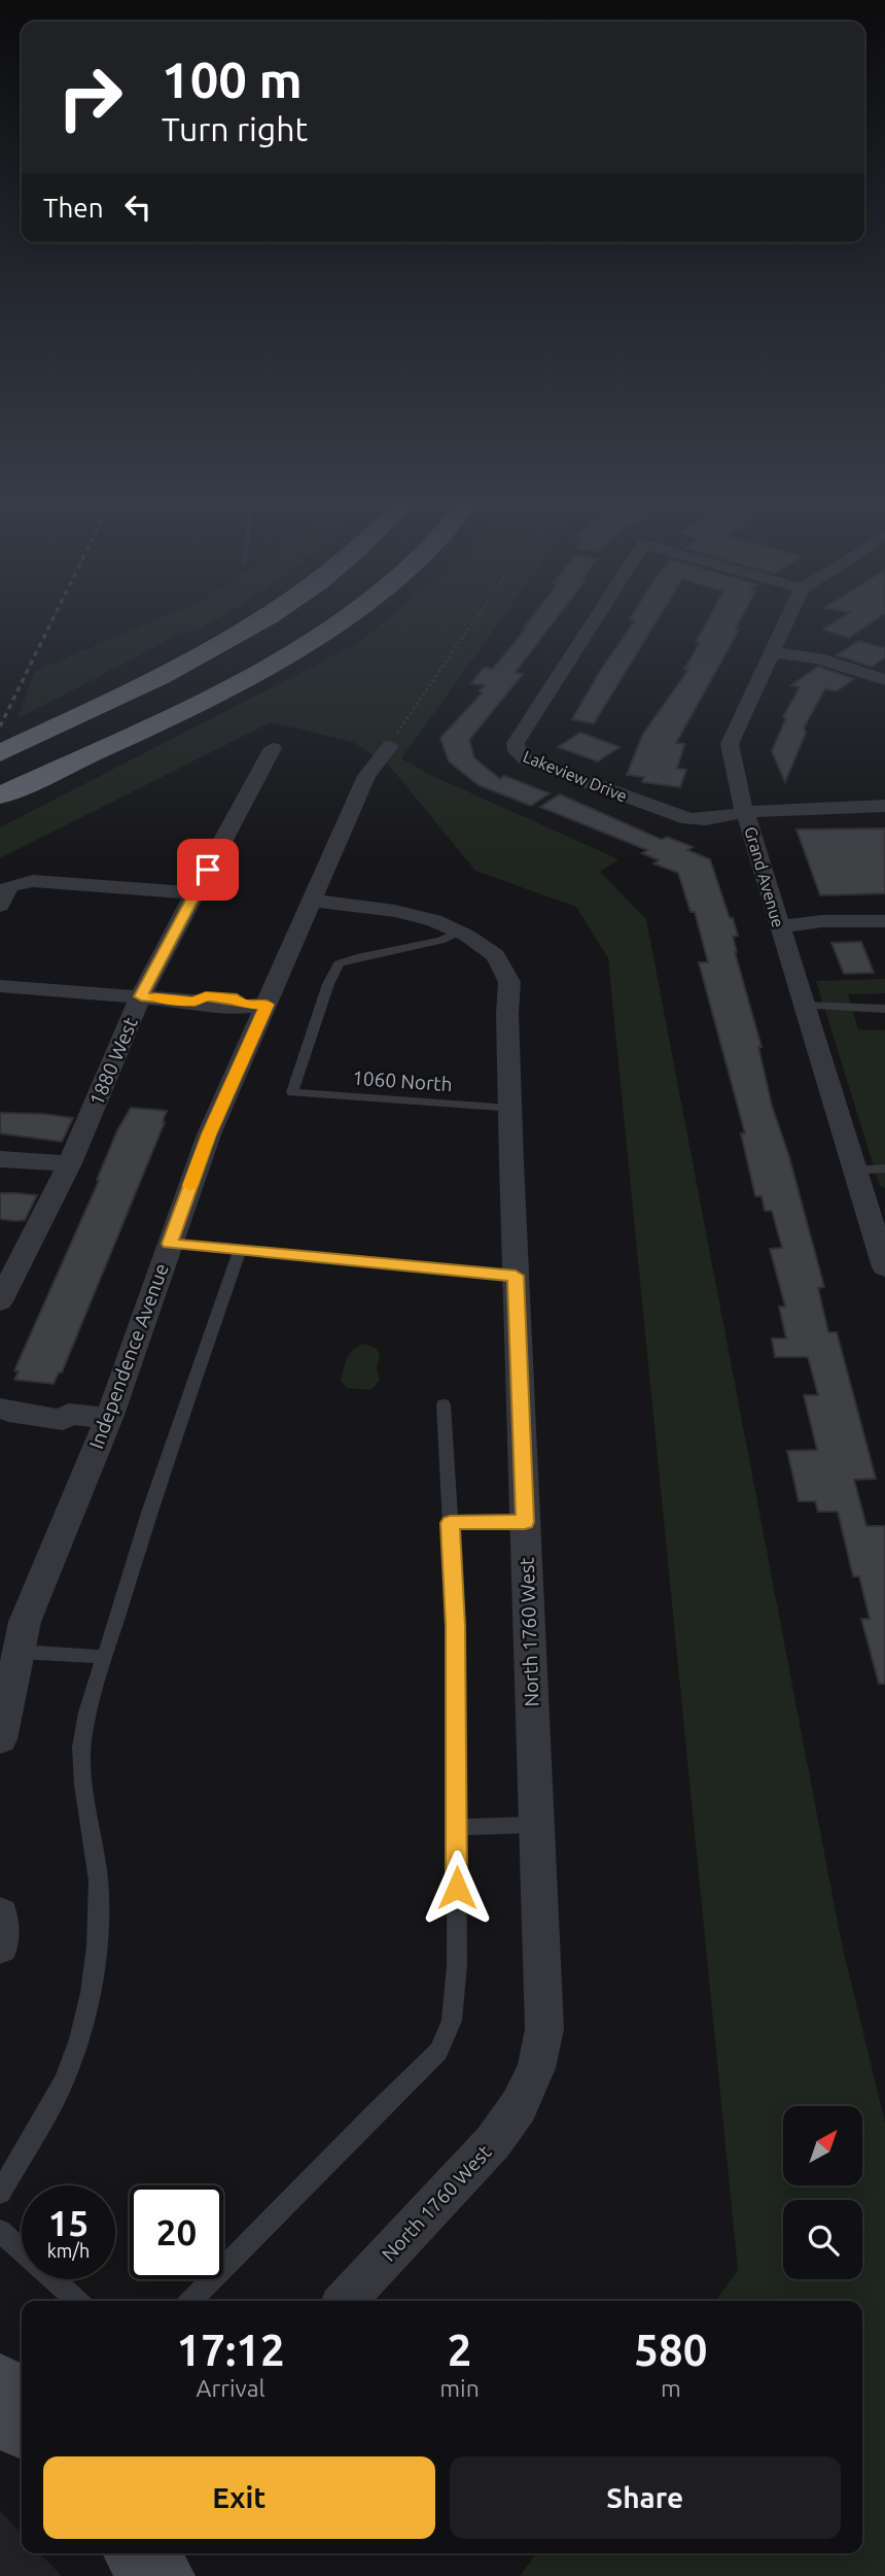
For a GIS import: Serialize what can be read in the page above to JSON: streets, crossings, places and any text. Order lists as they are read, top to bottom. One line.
{"streets":{"street":["Lakeview Drive","Grand Avenue","1880 West","Independence Avenue","North 1760 West"],"lane":["1060 North"]},"crossings":[["Lakeview Drive","Grand Avenue"],["1060 North","North 1760 West"],["Independence Avenue","North 1760 West"]],"north":"top right","page":{"turn":["100 m","Turn right"],"then":"Then","speed":"15 km/h","limit":"20","eta":["17:12","Arrival","2","min","580","m"],"buttons":["Exit","Share"]}}
